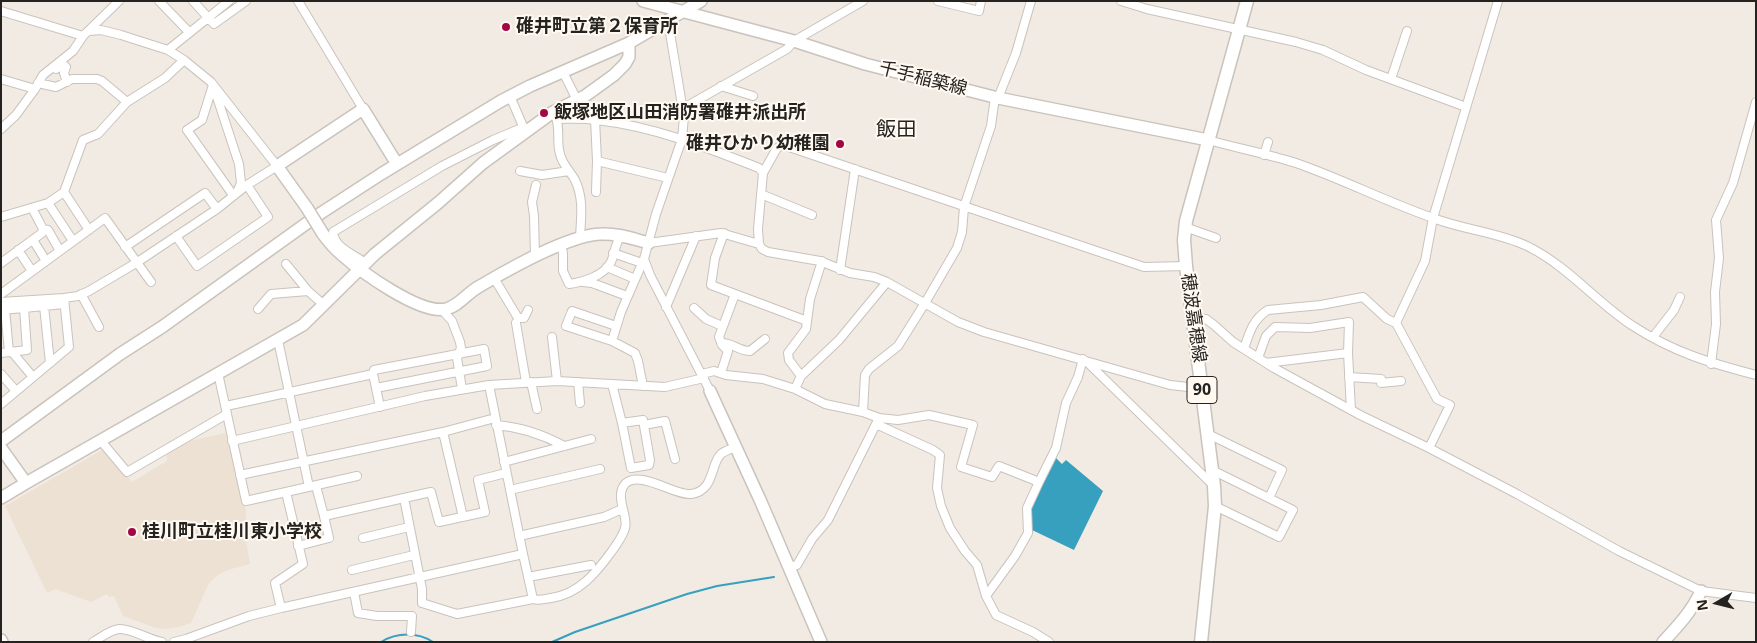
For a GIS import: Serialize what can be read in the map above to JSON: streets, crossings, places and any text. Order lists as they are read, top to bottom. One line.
{"streets":{"main road":["穂波嘉穂線","90"],"street":["千手稲築線"]},"crossings":[["千手稲築線","穂波嘉穂線"]],"districts":["飯田"],"places":["碓井町立第２保育所","飯塚地区山田消防署碓井派出所","碓井ひかり幼稚園","桂川町立桂川東小学校"],"north":"left"}
